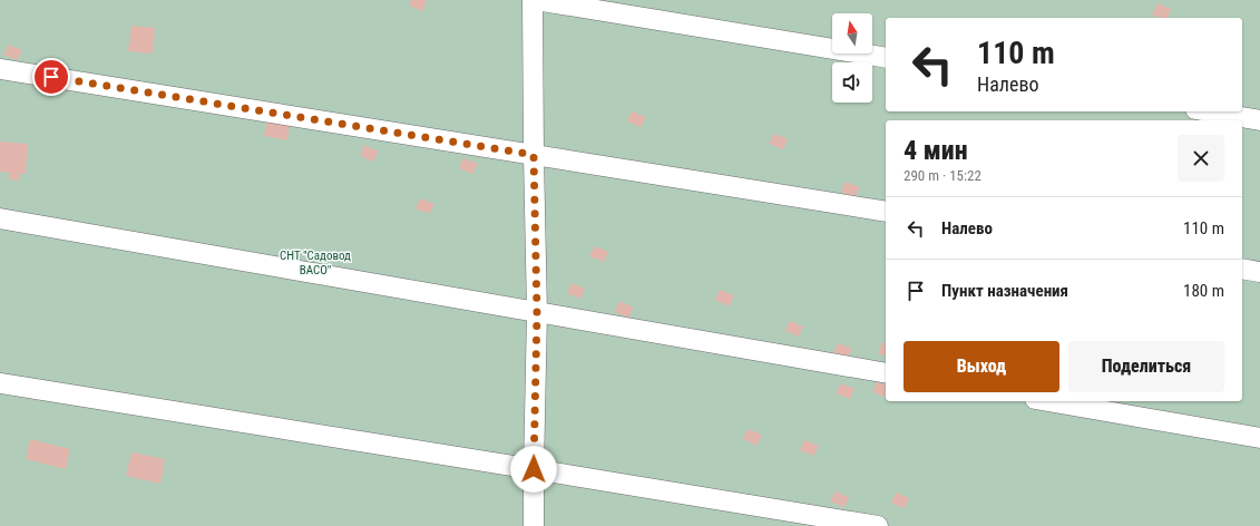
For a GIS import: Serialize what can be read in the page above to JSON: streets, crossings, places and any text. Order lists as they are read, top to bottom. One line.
{"parks":["СНТ \"Садовод ВАСО\""],"north":"top","page":{"turn":["110 m","Налево"],"heading":["4 мин","290 m · 15:22"],"list":[{"name":"Налево","value":"110 m"},{"name":"Пункт назначения","value":"180 m"}],"buttons":["Выход","Поделиться"]}}
